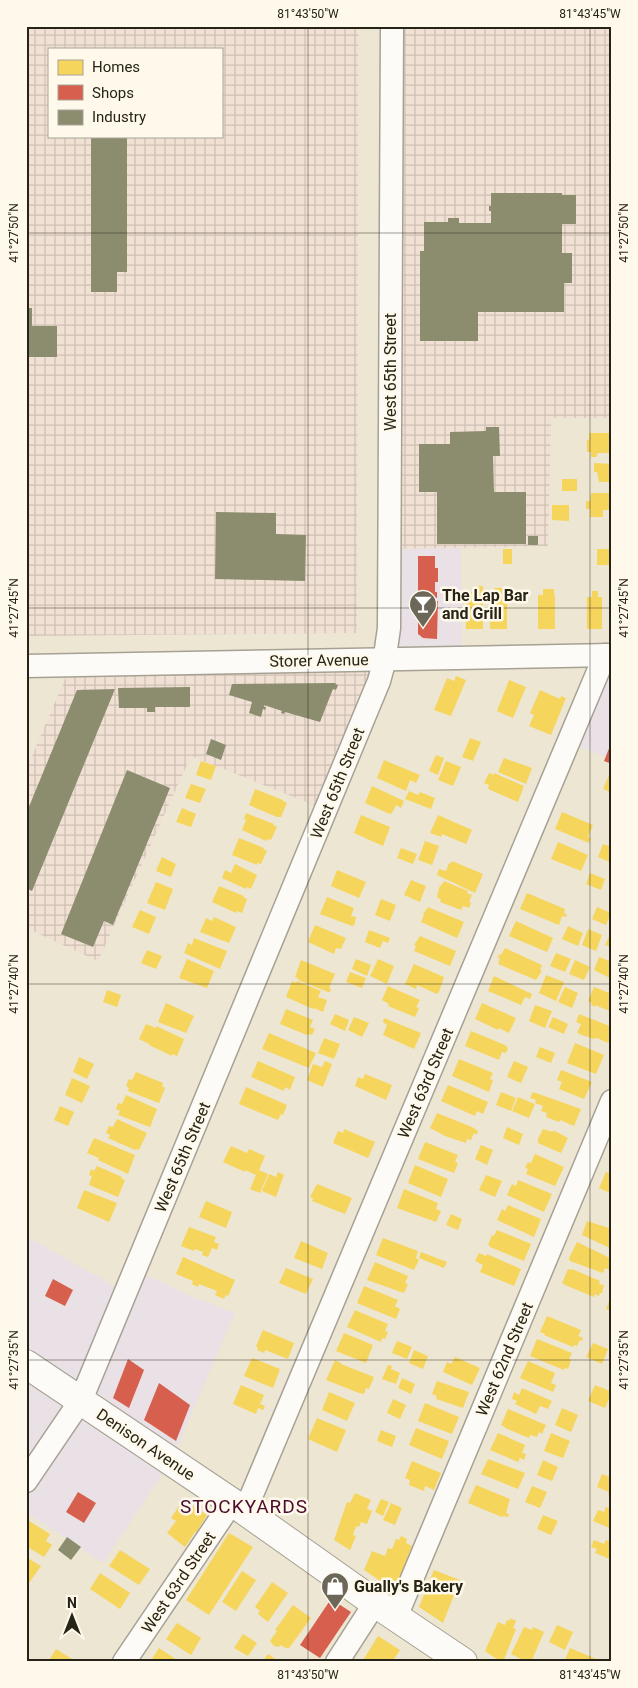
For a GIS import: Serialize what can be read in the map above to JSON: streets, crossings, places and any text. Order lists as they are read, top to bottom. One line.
{"streets":{"main road":["Denison Avenue"],"street":["West 65th Street","Storer Avenue","West 63rd Street","West 62nd Street"]},"crossings":[["West 65th Street","Storer Avenue"],["West 65th Street","Denison Avenue"],["Storer Avenue","West 63rd Street"],["West 63rd Street","Denison Avenue"],["West 62nd Street","Denison Avenue"]],"districts":["STOCKYARDS"],"places":{"bar":["The Lap Bar and Grill"],"shop":["Gually's Bakery"]},"legend":["Homes","Shops","Industry"],"north":"top","coordinates":["81°43'50\"W","81°43'45\"W","41°27'50\"N","41°27'45\"N","41°27'40\"N","41°27'35\"N"]}
